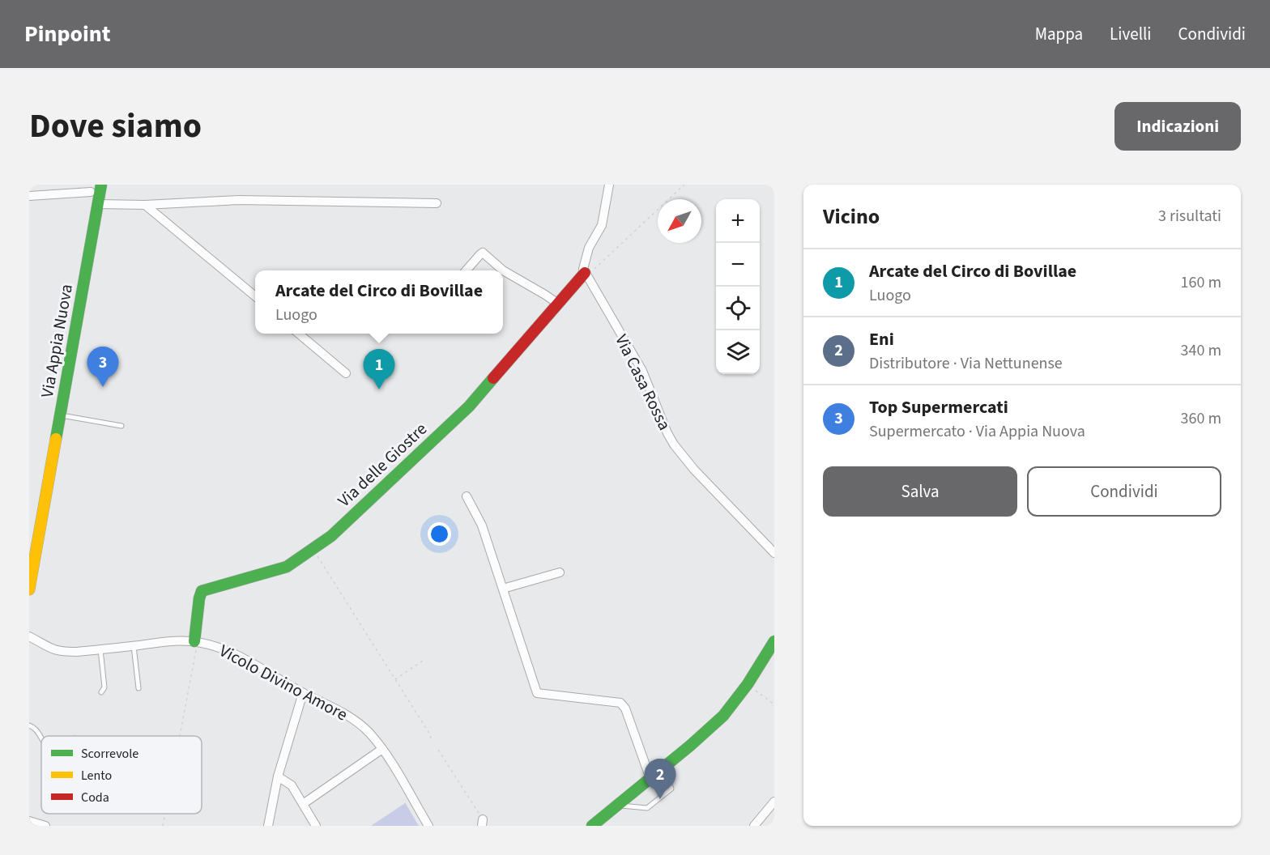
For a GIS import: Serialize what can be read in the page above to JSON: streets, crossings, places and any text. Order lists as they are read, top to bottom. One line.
{"streets":{"main road":["Via Appia Nuova","Via delle Giostre"],"street":["Via Casa Rossa","Vicolo Divino Amore"]},"crossings":[["Via Casa Rossa","Via delle Giostre"],["Via delle Giostre","Vicolo Divino Amore"]],"legend":["Scorrevole","Lento","Coda"],"north":"bottom left","page":{"header":"Pinpoint","nav":["Mappa","Livelli","Condividi"],"title":"Dove siamo","buttons":["Indicazioni",["Salva","Condividi"]],"heading":["Vicino","3 risultati"],"map_buttons":["+","−"],"list":[{"mark":"1","name":"Arcate del Circo di Bovillae","note":"Luogo","value":"160 m"},{"mark":"2","name":"Eni","note":"Distributore · Via Nettunense","value":"340 m"},{"mark":"3","name":"Top Supermercati","note":"Supermercato · Via Appia Nuova","value":"360 m"}],"popup":["Arcate del Circo di Bovillae","Luogo"],"pins":["3","1","2"]}}
